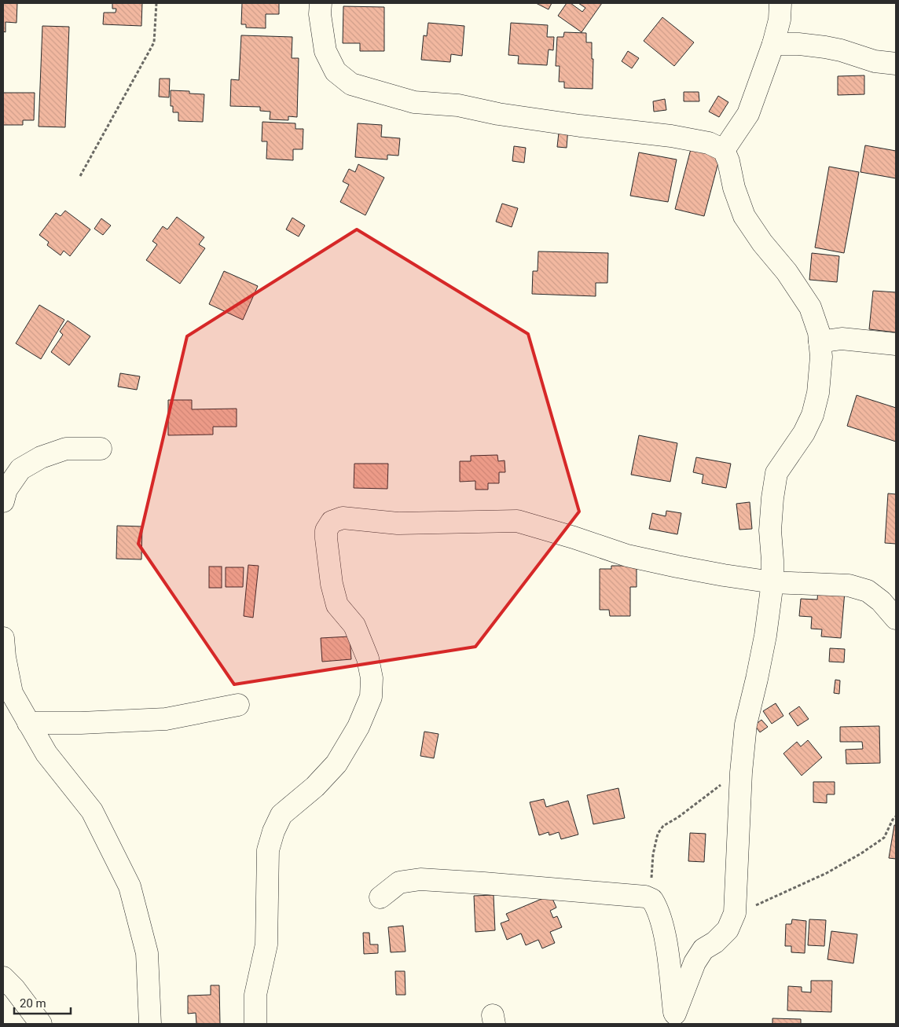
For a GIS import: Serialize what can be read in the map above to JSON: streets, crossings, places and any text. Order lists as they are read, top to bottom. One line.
{"scale_bar":"20 m"}
